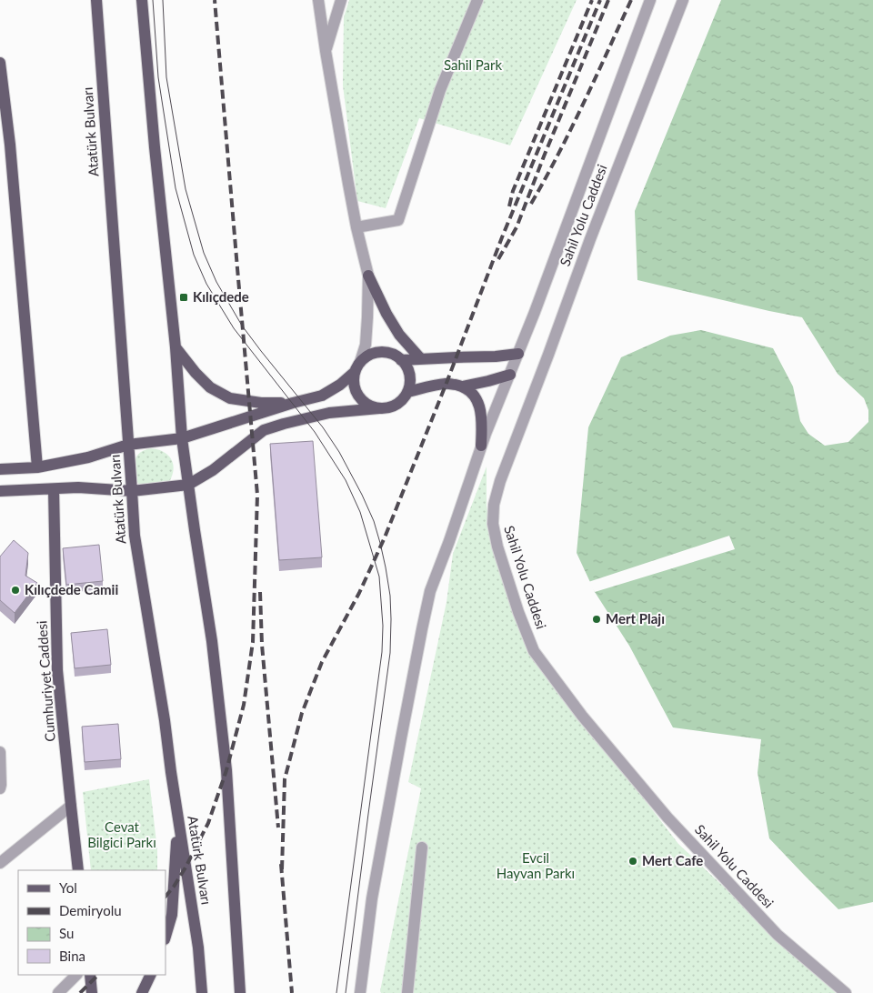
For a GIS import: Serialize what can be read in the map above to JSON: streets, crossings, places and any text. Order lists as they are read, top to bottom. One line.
{"streets":{"main road":["Atatürk Bulvarı","Cumhuriyet Caddesi"],"street":["Sahil Yolu Caddesi"]},"parks":["Sahil Park","Cevat Bilgici Parkı","Evcil Hayvan Parkı"],"places":{"transit":["Kılıçdede"],"other":["Kılıçdede Camii","Mert Plajı","Mert Cafe"]},"legend":["Yol","Demiryolu","Su","Bina"]}
